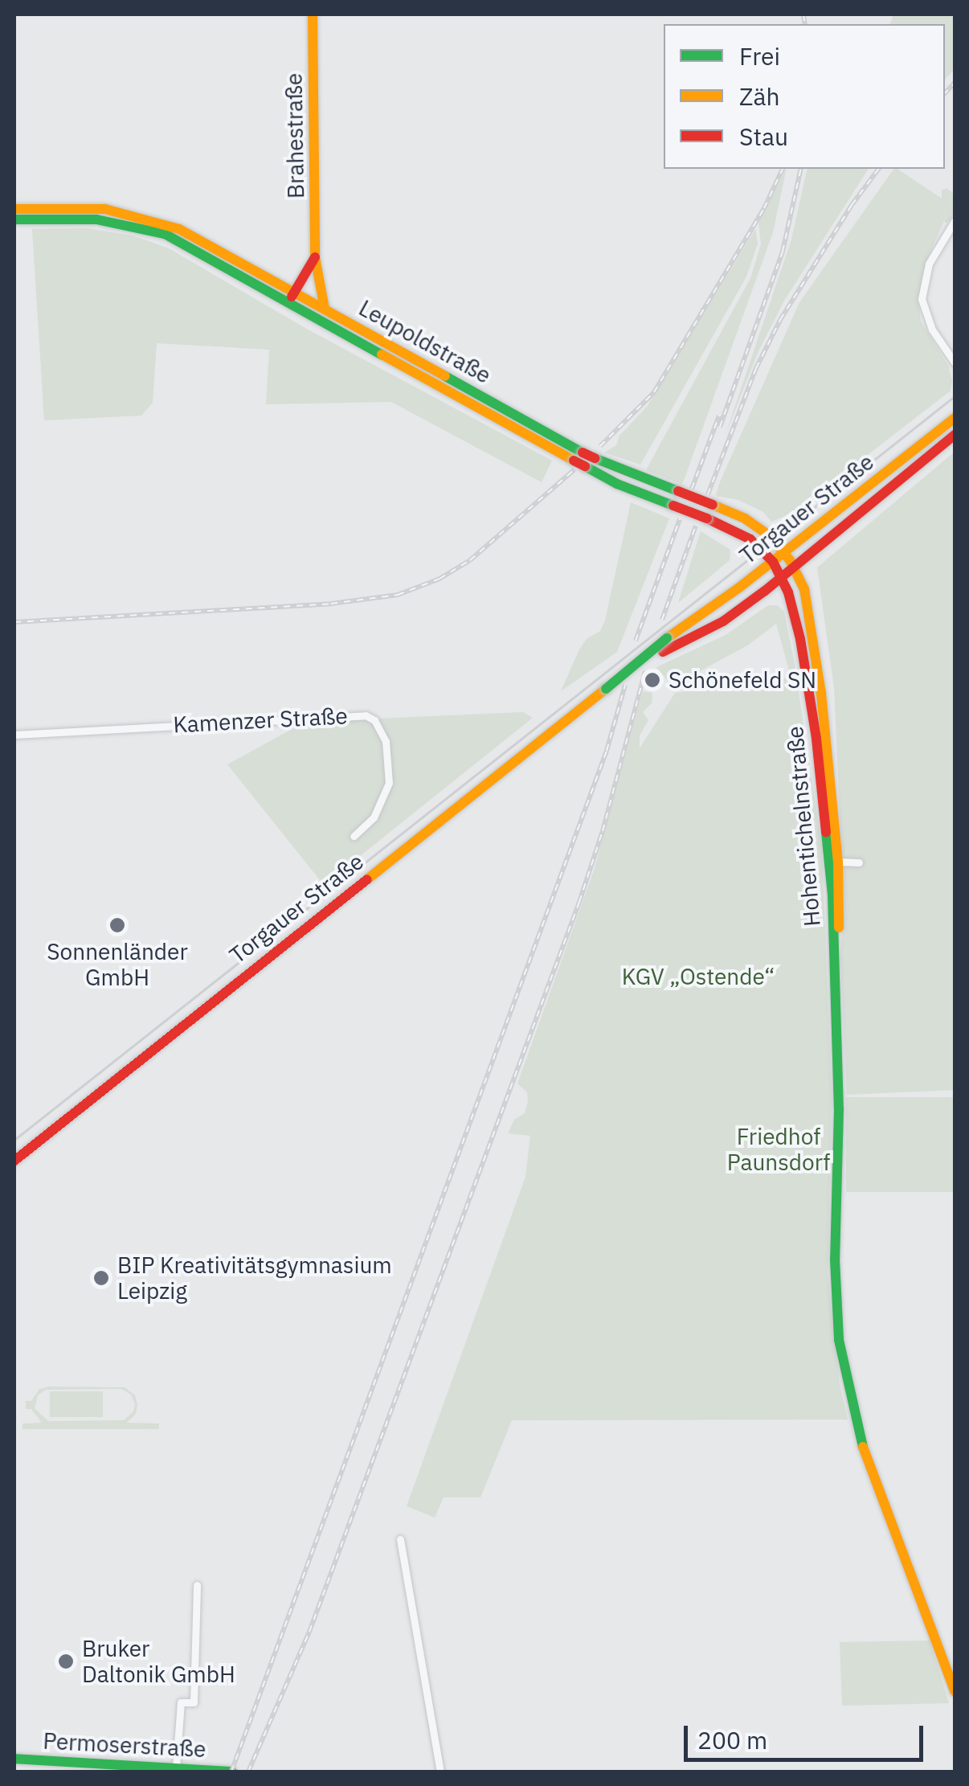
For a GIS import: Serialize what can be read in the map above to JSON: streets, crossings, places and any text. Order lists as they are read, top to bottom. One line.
{"streets":{"main road":["Brahestraße","Leupoldstraße","Torgauer Straße","Hohentichelnstraße","Permoserstraße"],"street":["Kamenzer Straße"]},"crossings":[["Brahestraße","Leupoldstraße"],["Leupoldstraße","Torgauer Straße"],["Leupoldstraße","Hohentichelnstraße"],["Torgauer Straße","Hohentichelnstraße"]],"parks":["KGV „Ostende“","Friedhof Paunsdorf"],"places":["Schönefeld SN","Sonnenländer GmbH","BIP Kreativitätsgymnasium Leipzig","Bruker Daltonik GmbH"],"legend":["Frei","Zäh","Stau"],"scale_bar":"200 m"}
